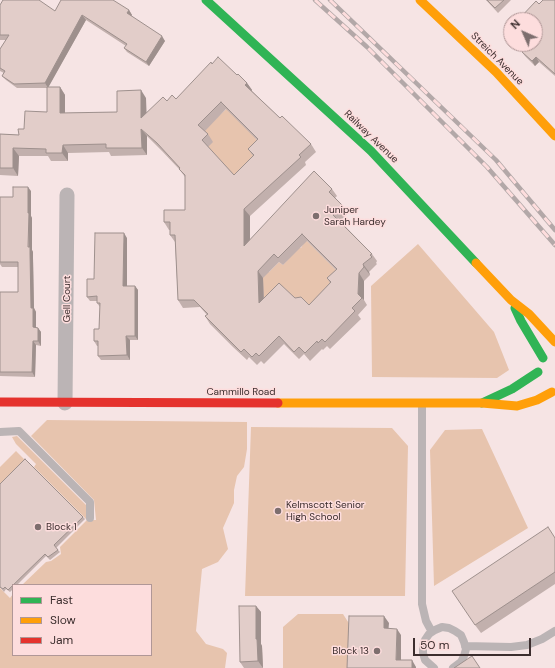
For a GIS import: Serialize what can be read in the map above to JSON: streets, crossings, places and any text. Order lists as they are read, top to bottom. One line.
{"streets":{"main road":["Streich Avenue","Railway Avenue","Cammillo Road"],"street":["Gell Court"]},"crossings":[["Gell Court","Cammillo Road"]],"places":["Juniper Sarah Hardey","Kelmscott Senior High School","Block 1","Block 13"],"legend":["Fast","Slow","Jam"],"scale_bar":"50 m","north":"top left"}
